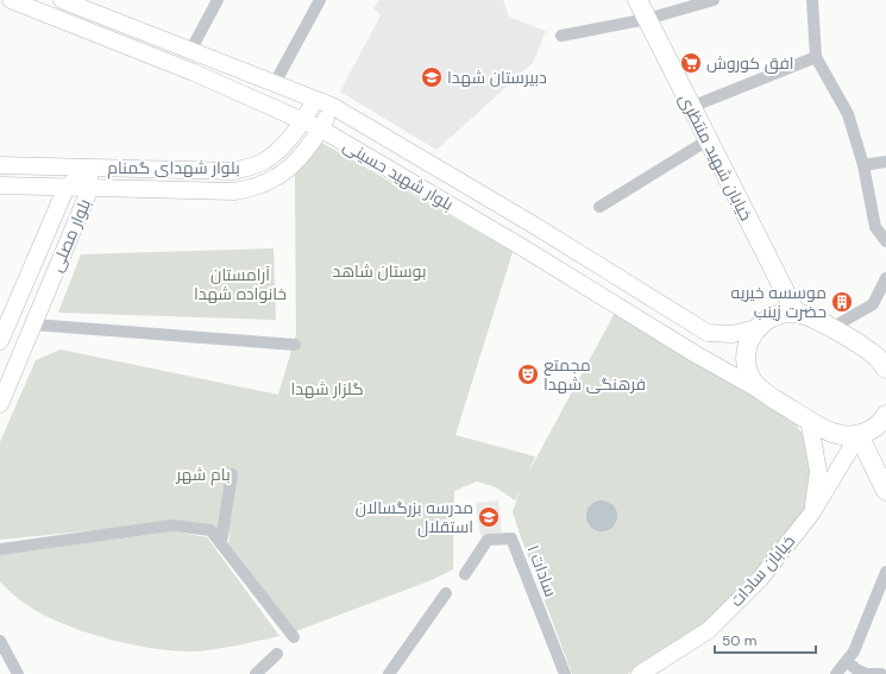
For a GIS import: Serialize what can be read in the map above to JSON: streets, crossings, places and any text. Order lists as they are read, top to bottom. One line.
{"streets":{"main road":["خیابان شهید منتظری","بلوار شهدای گمنام","بلوار شهید حسینی","بلوار مصلی","خیابان سادات"],"street":["سادات ۱"]},"crossings":[["بلوار شهدای گمنام","بلوار شهید حسینی"],["بلوار شهدای گمنام","بلوار مصلی"]],"parks":["بوستان شاهد","آرامستان خانواده شهدا","گلزار شهدا","بام شهر"],"places":{"supermarket":["افق کوروش"],"school or university":["دبیرستان شهدا","مدرسه بزرگسالان استقلال"],"building":["موسسه خیریه حضرت زینب"],"theatre":["مجمتع فرهنگی شهدا"]},"scale_bar":"50 m"}
